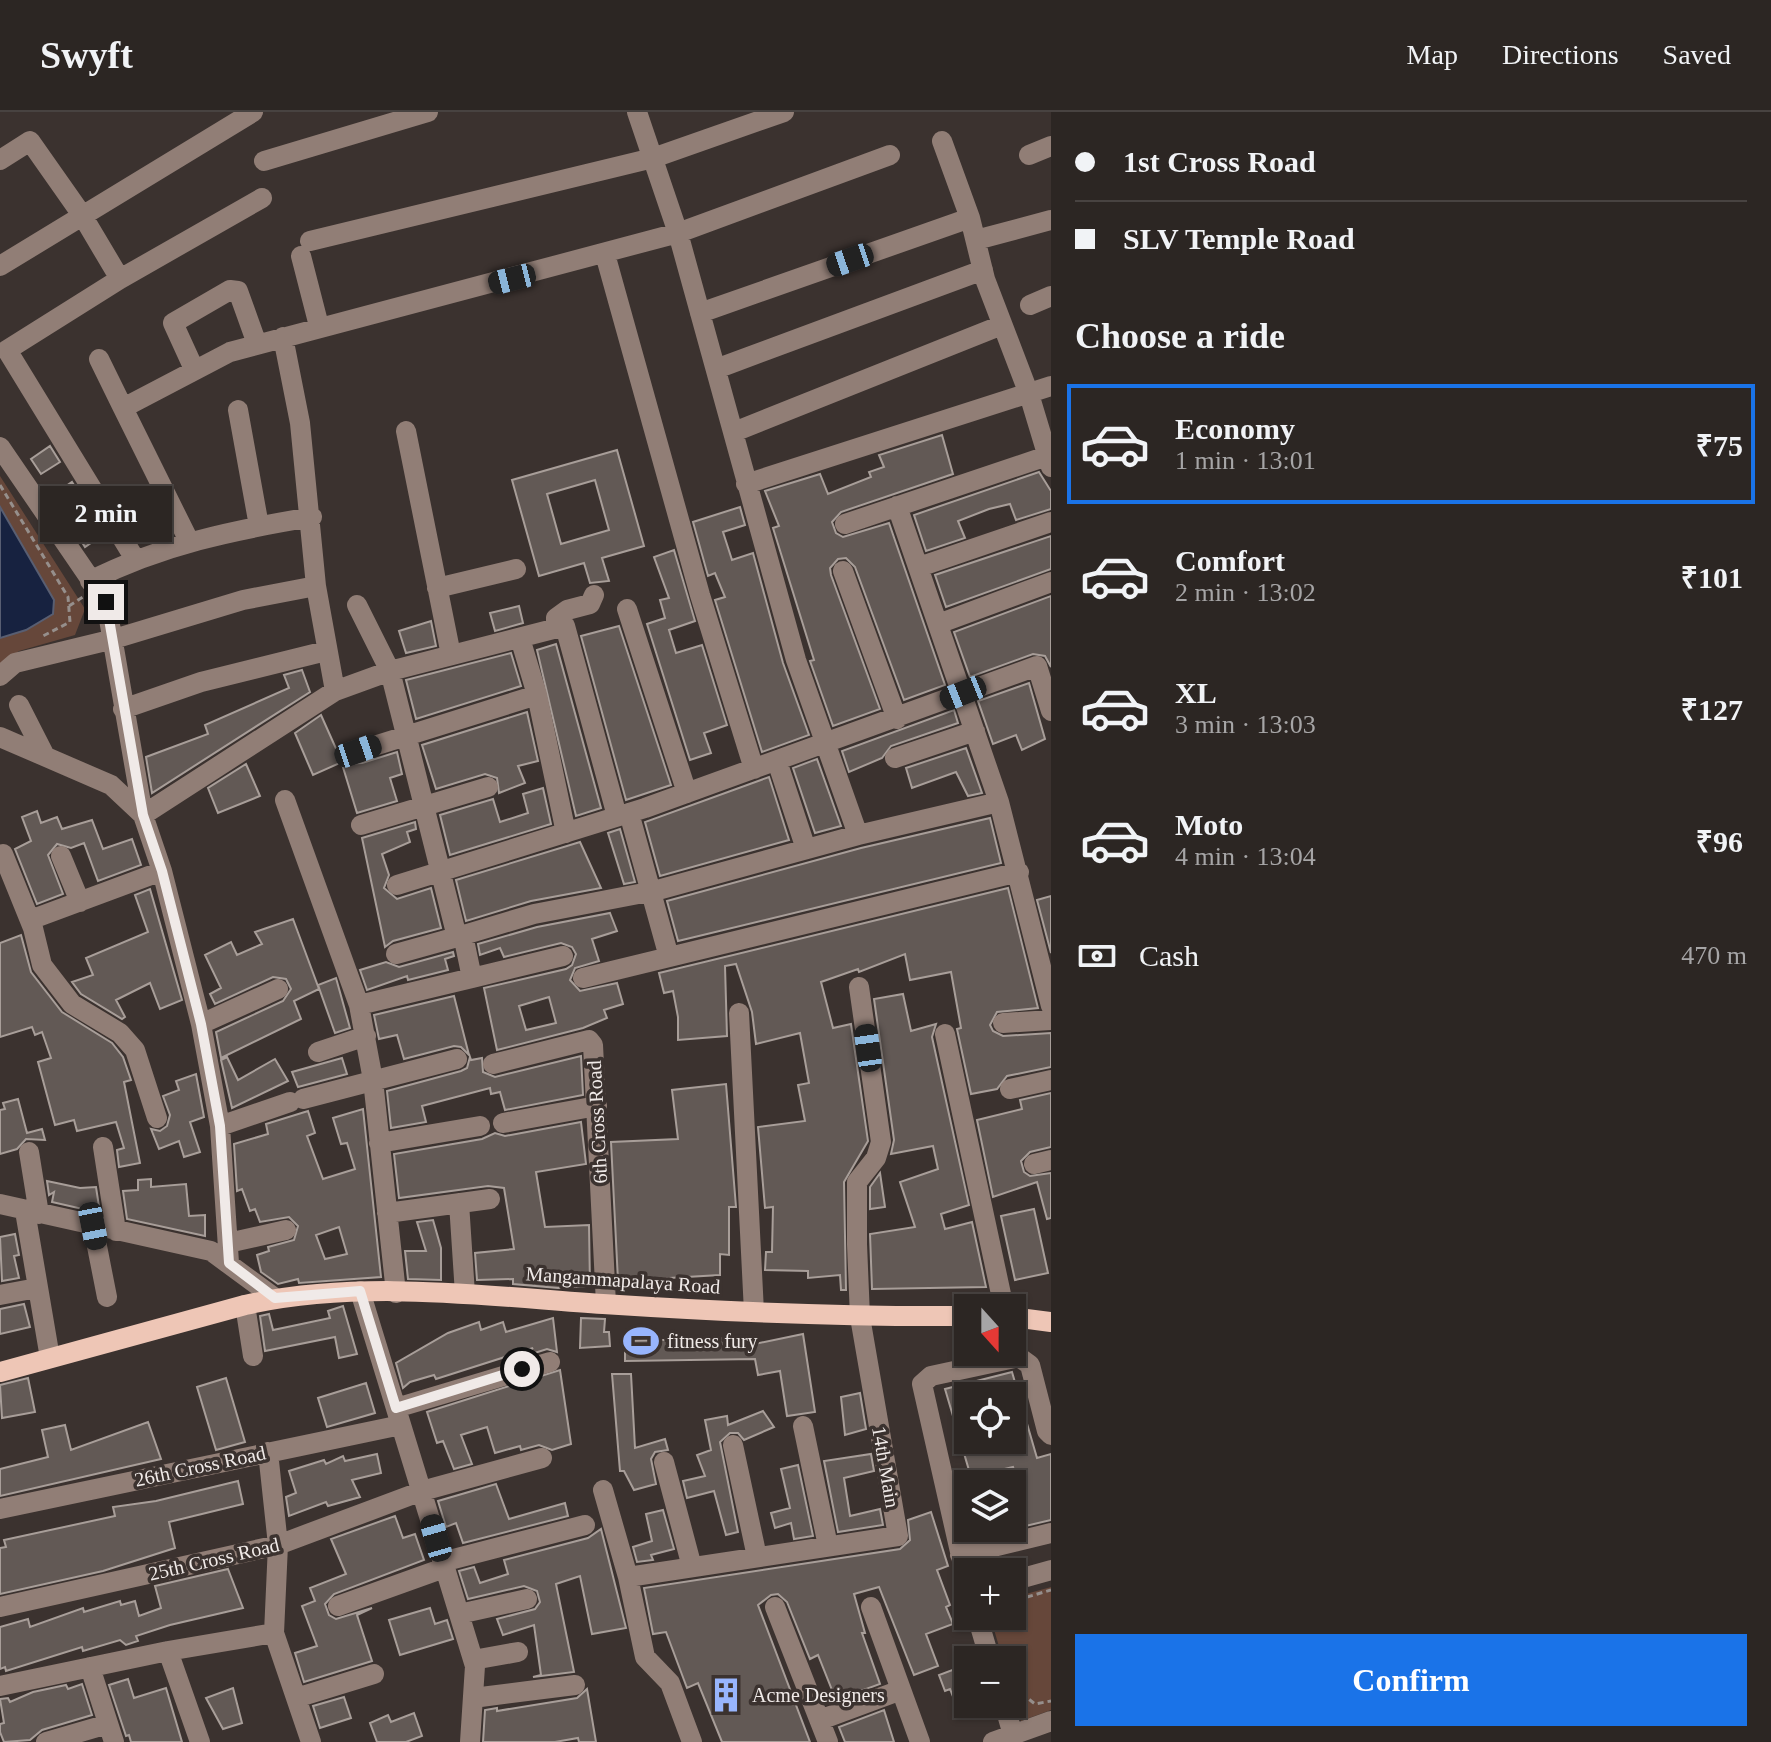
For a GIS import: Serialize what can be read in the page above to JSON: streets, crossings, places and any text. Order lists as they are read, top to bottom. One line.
{"streets":{"main road":["Mangammapalaya Road"],"street":["6th Cross Road","26th Cross Road","14th Main","25th Cross Road"]},"crossings":[["6th Cross Road","Mangammapalaya Road"],["Mangammapalaya Road","14th Main"]],"places":{"sports":["fitness fury"],"building":["Acme Designers"]},"north":"bottom","page":{"header":"Swyft","nav":["Map","Directions","Saved"],"banner":["1st Cross Road","SLV Temple Road"],"heading":"Choose a ride","list":[{"name":"Economy","note":"1 min · 13:01","value":"₹75"},{"name":"Comfort","note":"2 min · 13:02","value":"₹101"},{"name":"XL","note":"3 min · 13:03","value":"₹127"},{"name":"Moto","note":"4 min · 13:04","value":"₹96"}],"bubble":"2 min","pay":["Cash","470 m"],"map_buttons":["+","−"],"buttons":"Confirm"}}
